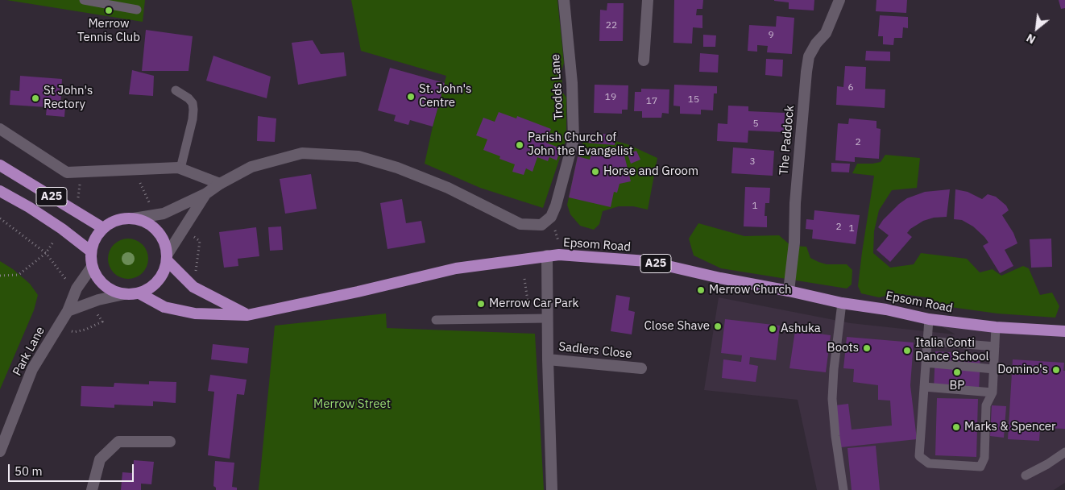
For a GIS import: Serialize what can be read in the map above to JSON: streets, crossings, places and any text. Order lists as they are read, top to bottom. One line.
{"streets":{"main road":["A25","Epsom Road"],"street":["Trodds Lane","The Paddock","Sadlers Close","Park Lane"]},"crossings":[["The Paddock","Epsom Road"],["A25","Epsom Road"],["A25","Park Lane"],["Epsom Road","Park Lane"]],"parks":["Merrow Street"],"places":["Merrow Tennis Club","St. John's Centre","St John's Rectory","Parish Church of John the Evangelist","Horse and Groom","Merrow Church","Merrow Car Park","Close Shave","Ashuka","Boots","Italia Conti Dance School","Domino's","BP","Marks & Spencer"],"house_numbers":["22","9","6","19","15","17","5","2","3","1","2","1"],"scale_bar":"50 m","north":"bottom left"}
